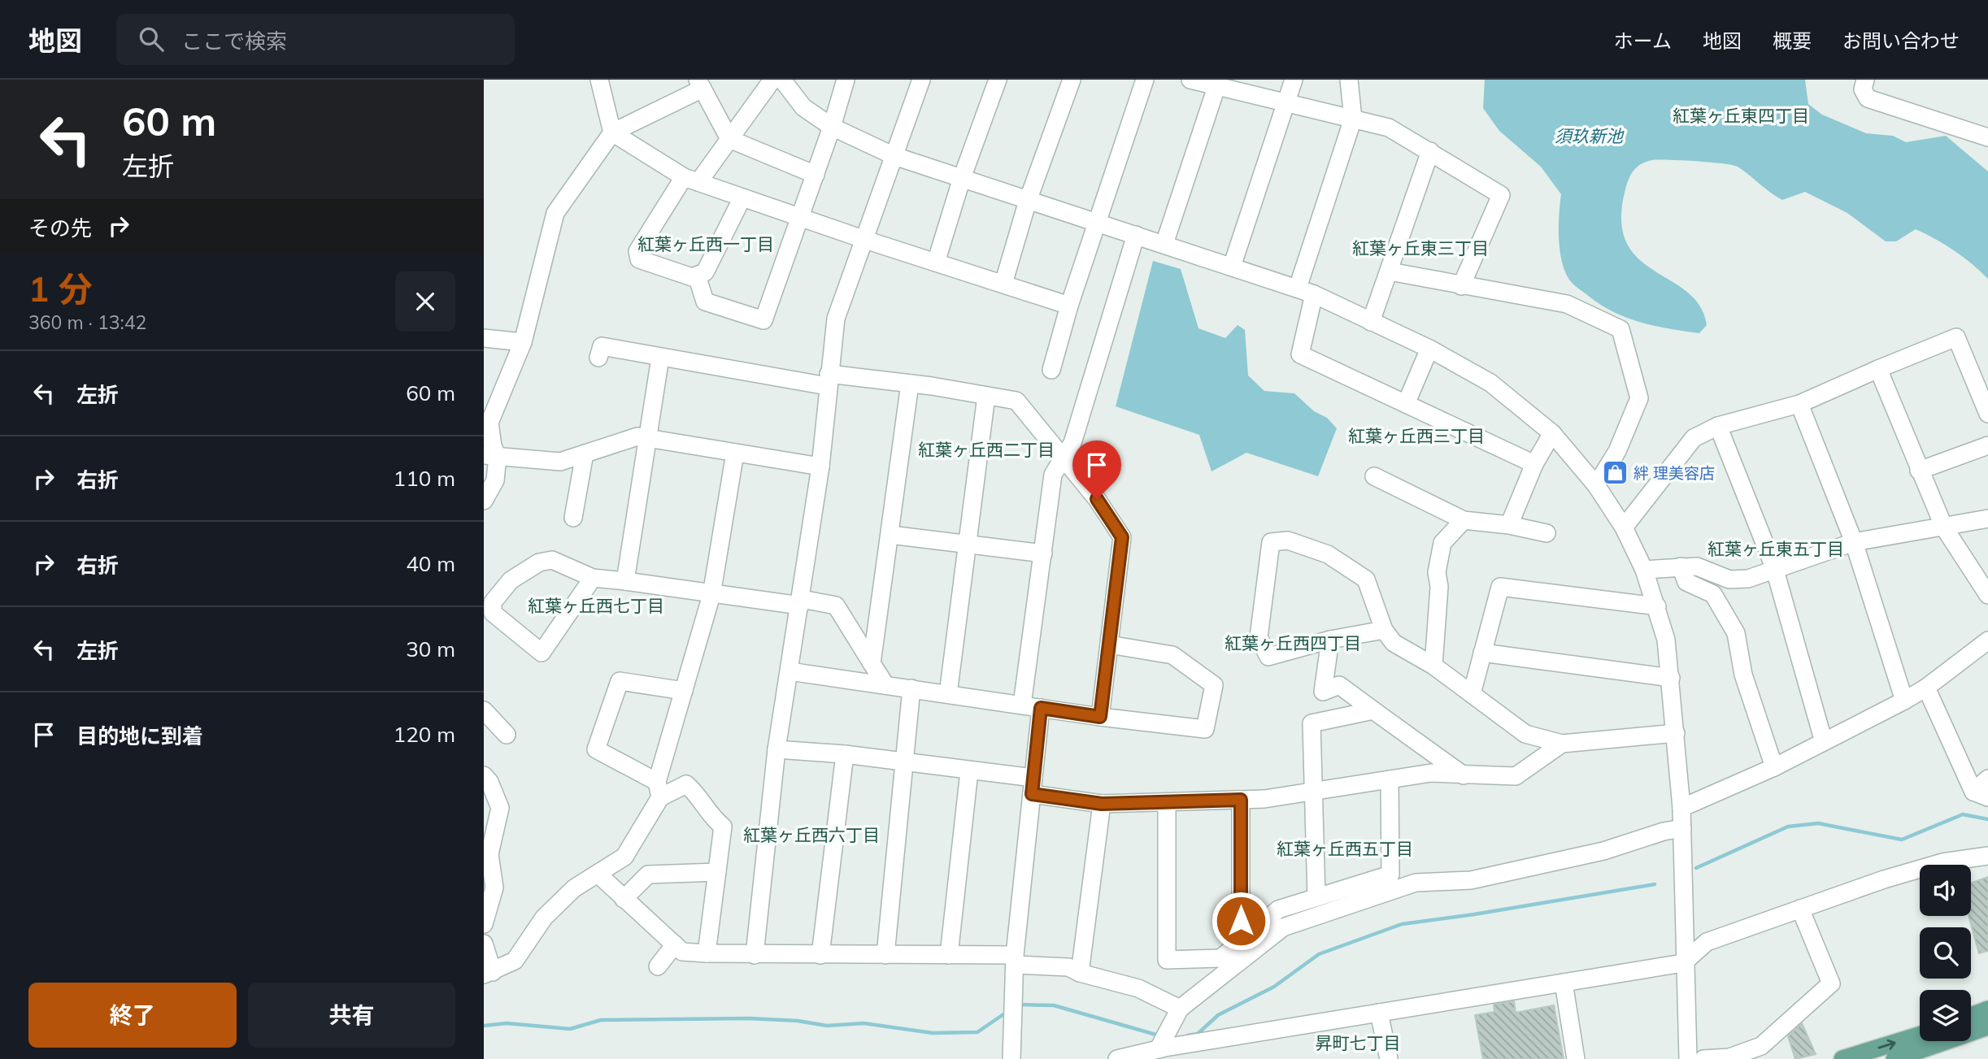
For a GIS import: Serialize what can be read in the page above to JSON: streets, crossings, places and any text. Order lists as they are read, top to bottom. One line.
{"districts":["紅葉ヶ丘東四丁目","紅葉ヶ丘西一丁目","紅葉ヶ丘東三丁目","紅葉ヶ丘西三丁目","紅葉ヶ丘西二丁目","紅葉ヶ丘東五丁目","紅葉ヶ丘西七丁目","紅葉ヶ丘西四丁目","紅葉ヶ丘西六丁目","紅葉ヶ丘西五丁目","昇町七丁目"],"water":["須玖新池"],"places":{"shop":["絆 理美容店"]},"page":{"header":"地図","search":"ここで検索","nav":["ホーム","地図","概要","お問い合わせ"],"turn":["60 m","左折"],"then":"その先","heading":["1 分","360 m · 13:42"],"list":[{"name":"左折","value":"60 m"},{"name":"右折","value":"110 m"},{"name":"右折","value":"40 m"},{"name":"左折","value":"30 m"},{"name":"目的地に到着","value":"120 m"}],"buttons":["終了","共有"]}}
